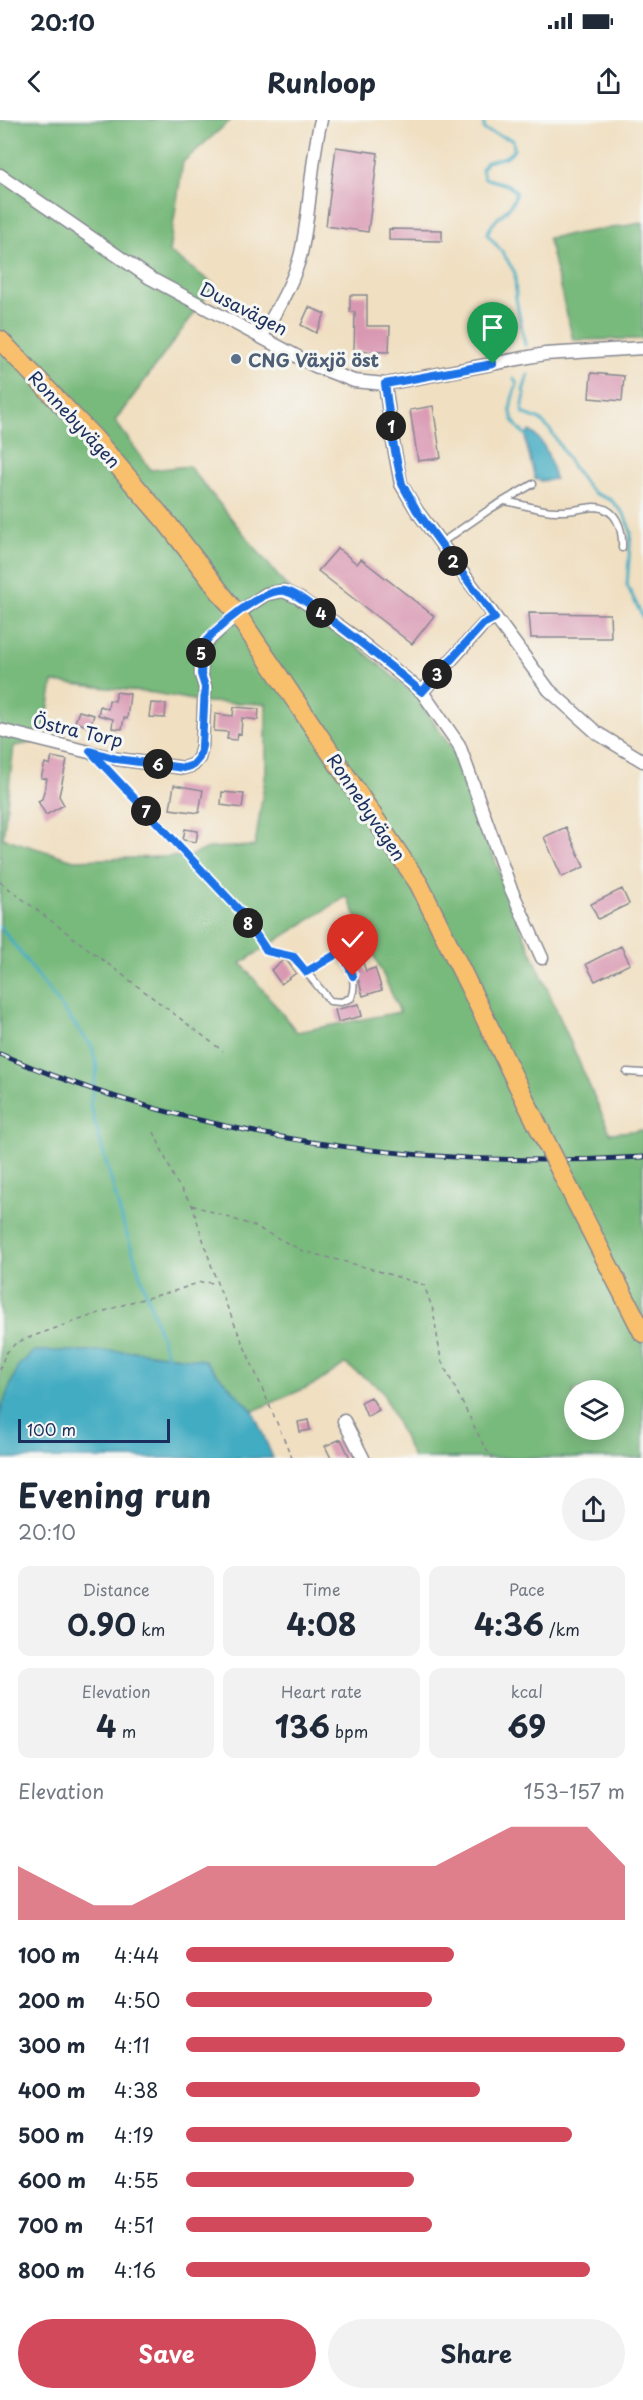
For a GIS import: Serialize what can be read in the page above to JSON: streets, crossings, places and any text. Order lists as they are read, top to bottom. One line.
{"streets":{"main road":["Ronnebyvägen"],"street":["Dusavägen","Östra Torp"]},"crossings":[["Ronnebyvägen","Östra Torp"]],"places":["CNG Växjö öst"],"scale_bar":"100 m","page":{"status":"20:10","header":"Runloop","pins":["1","2","4","5","3","6","7","8"],"scale":"100 m","heading":["Evening run","20:10"],"stats":[["Distance","0.90 km"],["Time","4:08"],["Pace","4:36 /km"],["Elevation","4 m"],["Heart rate","136 bpm"],["kcal","69"]],"chart":["Elevation","153–157 m"],"list":[{"name":"100 m","note":"4:44"},{"name":"200 m","note":"4:50"},{"name":"300 m","note":"4:11"},{"name":"400 m","note":"4:38"},{"name":"500 m","note":"4:19"},{"name":"600 m","note":"4:55"},{"name":"700 m","note":"4:51"},{"name":"800 m","note":"4:16"}],"buttons":["Save","Share"]}}
